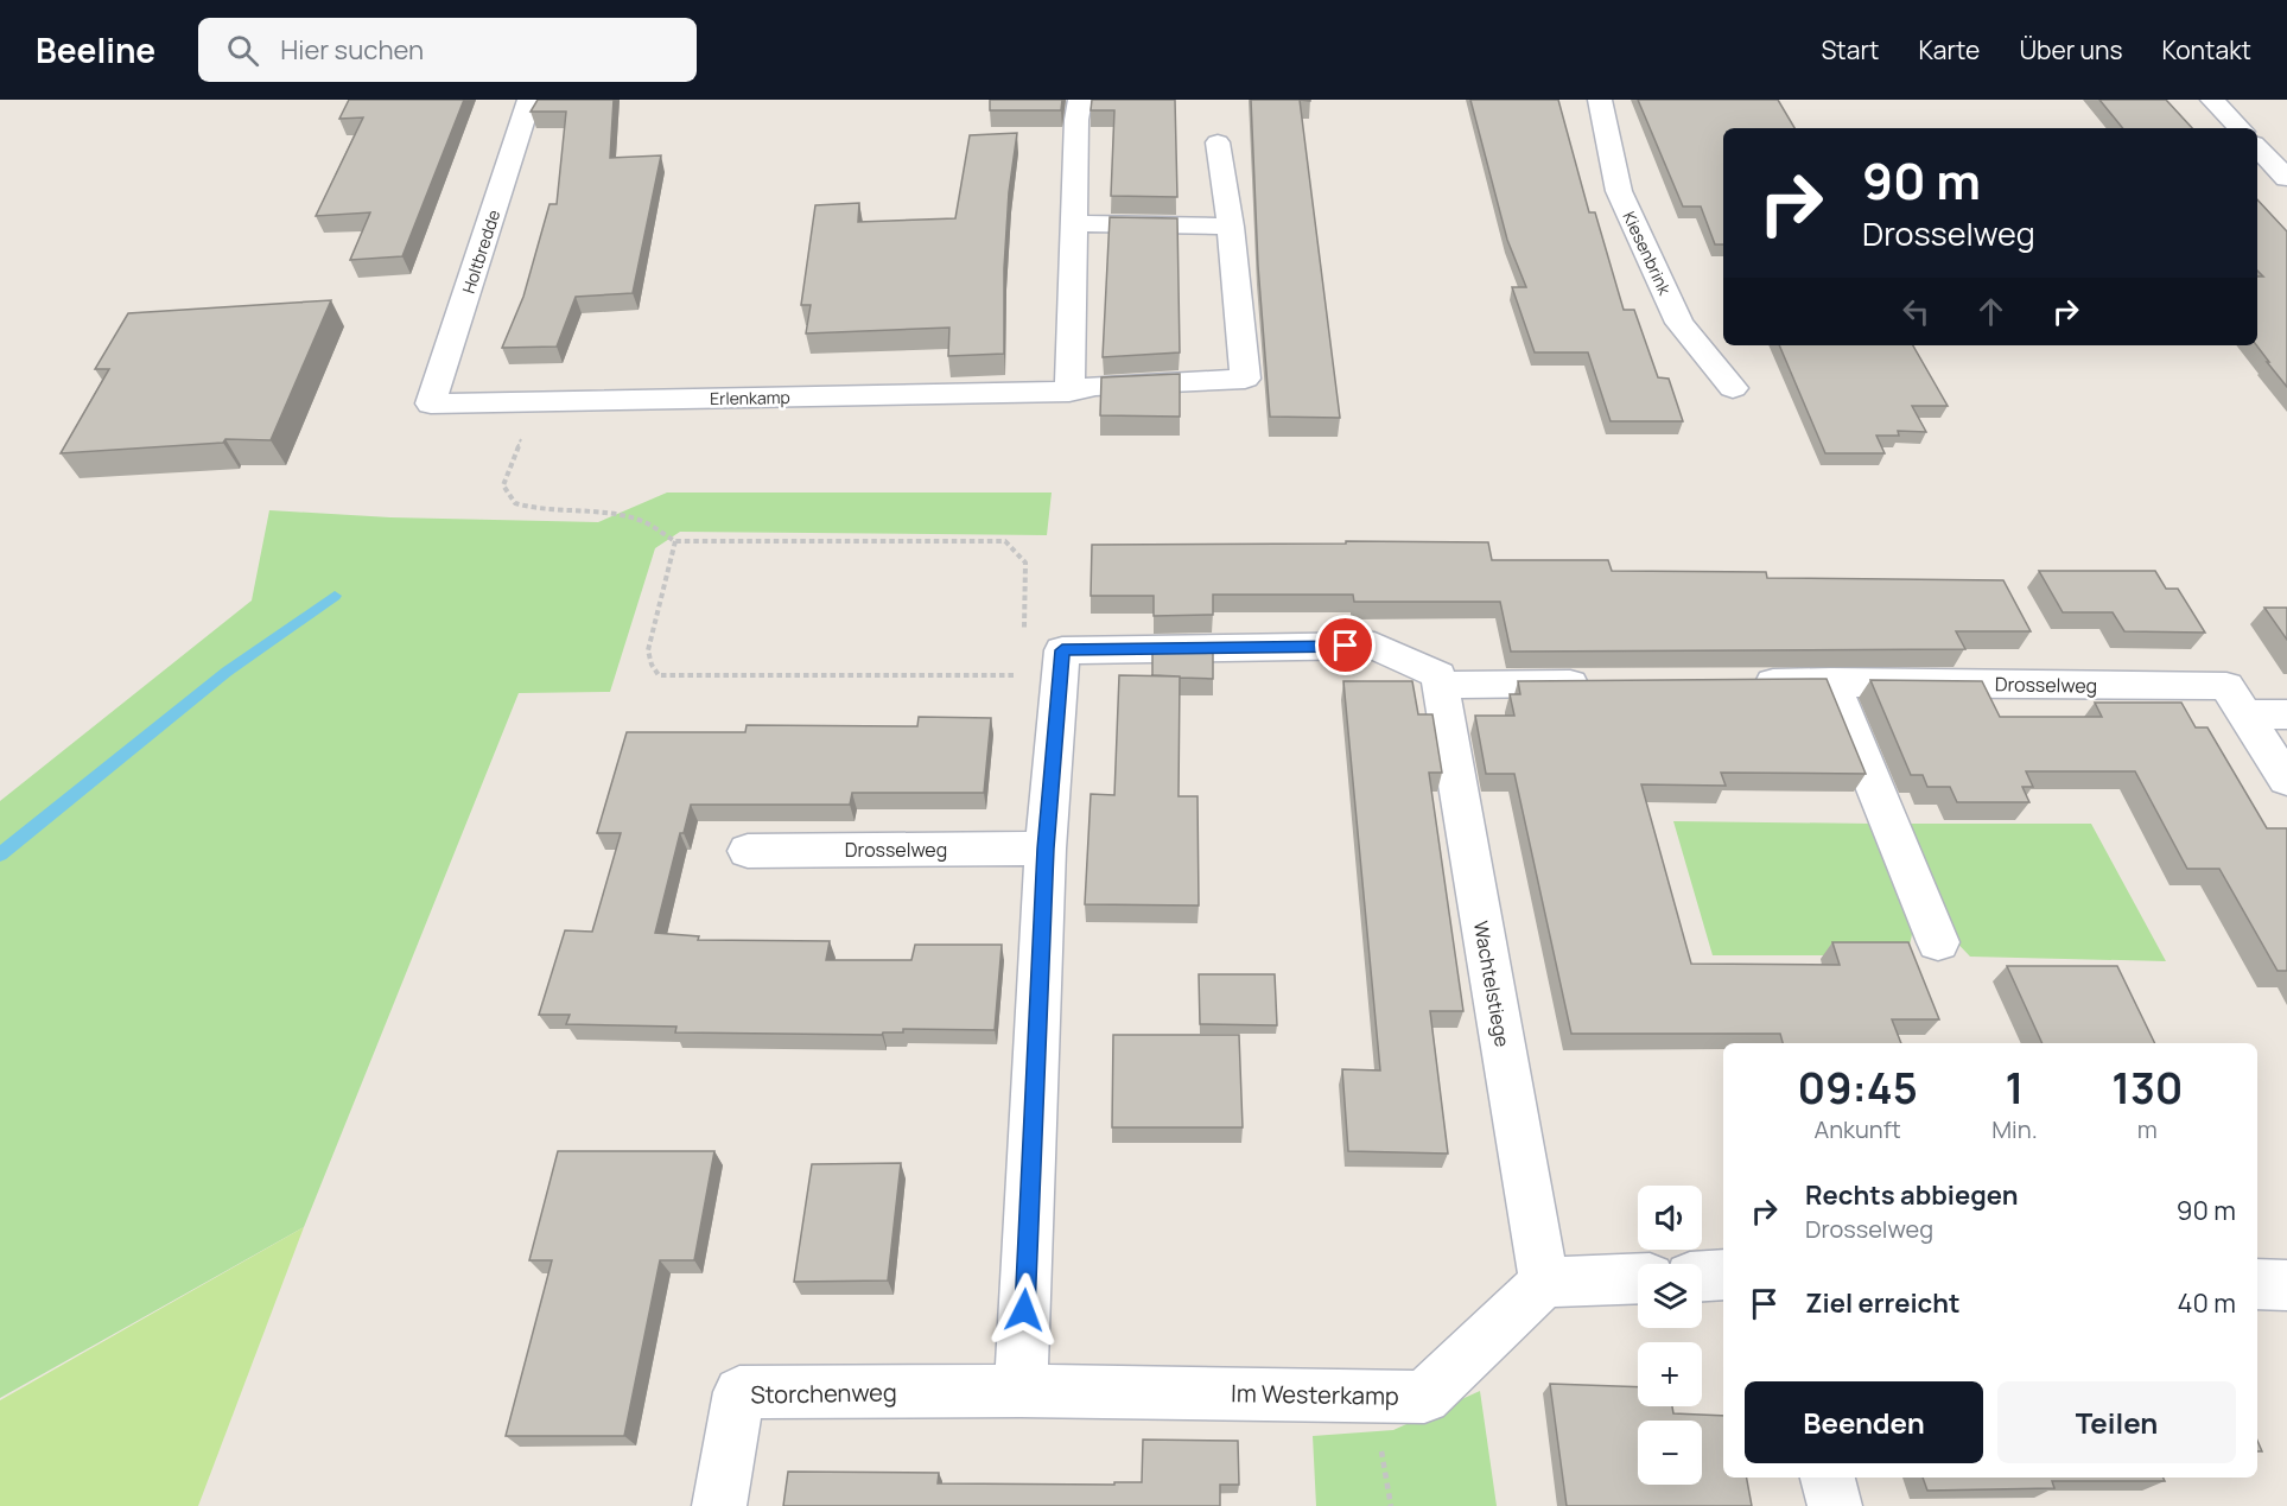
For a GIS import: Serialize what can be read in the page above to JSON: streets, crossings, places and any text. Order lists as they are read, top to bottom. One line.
{"streets":{"street":["Holtbredde","Kiesenbrink","Erlenkamp","Drosselweg","Wachtelstiege","Storchenweg","Im Westerkamp"]},"crossings":[["Holtbredde","Erlenkamp"],["Wachtelstiege","Im Westerkamp"],["Storchenweg","Im Westerkamp"]],"page":{"header":"Beeline","search":"Hier suchen","nav":["Start","Karte","Über uns","Kontakt"],"turn":["90 m","Drosselweg"],"eta":["09:45","Ankunft","1","Min.","130","m"],"list":[{"name":"Rechts abbiegen","note":"Drosselweg","value":"90 m"},{"name":"Ziel erreicht","value":"40 m"}],"map_buttons":["+","−"],"buttons":["Beenden","Teilen"]}}
